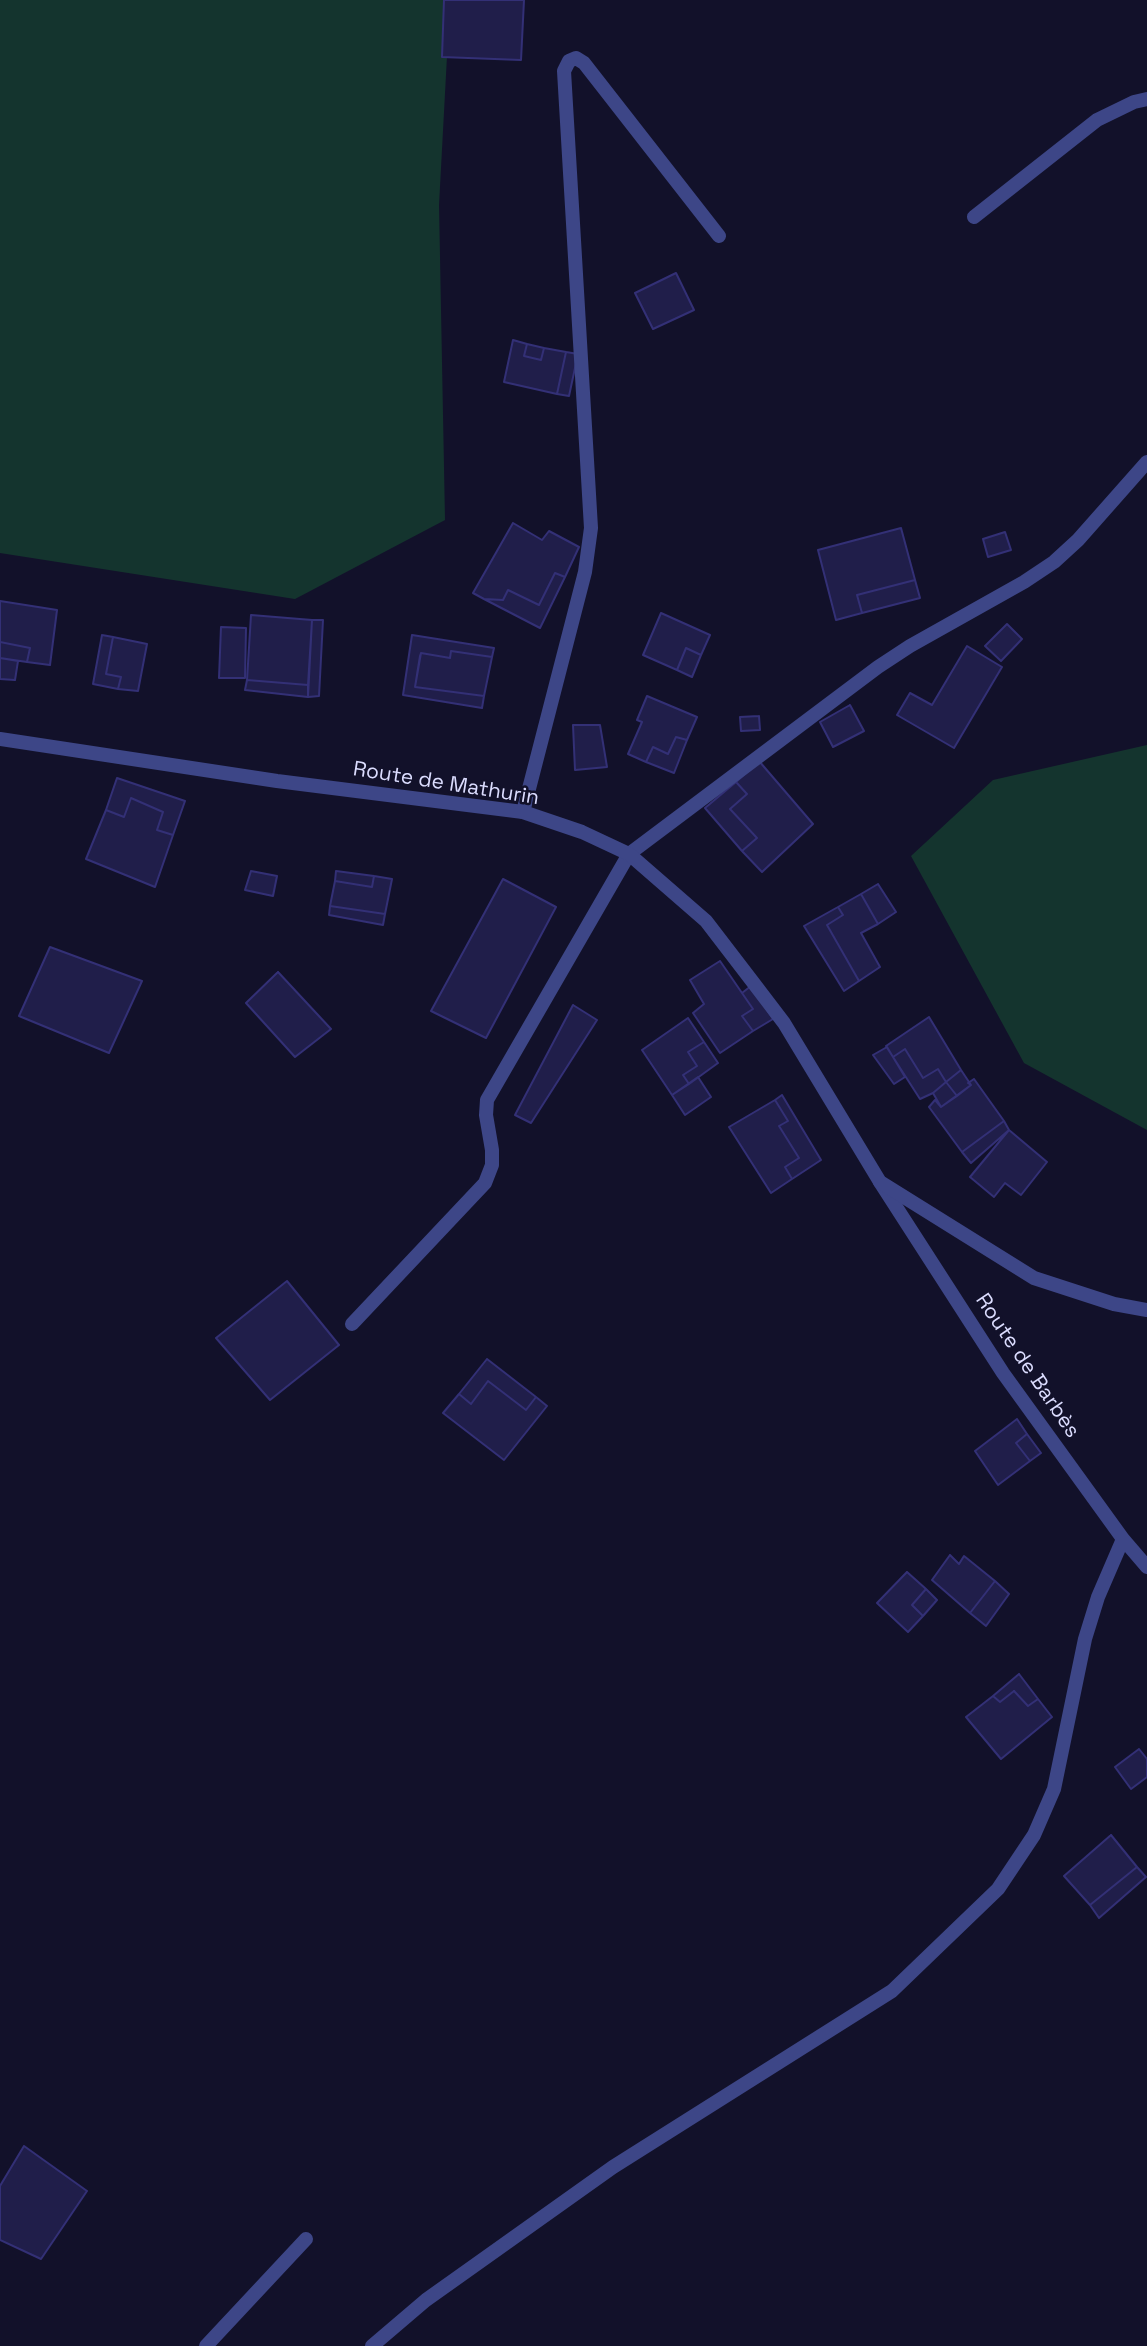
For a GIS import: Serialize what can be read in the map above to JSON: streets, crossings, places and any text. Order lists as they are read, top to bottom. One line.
{"streets":{"street":["Route de Mathurin","Route de Barbès"]},"crossings":[["Route de Mathurin","Route de Barbès"]]}
